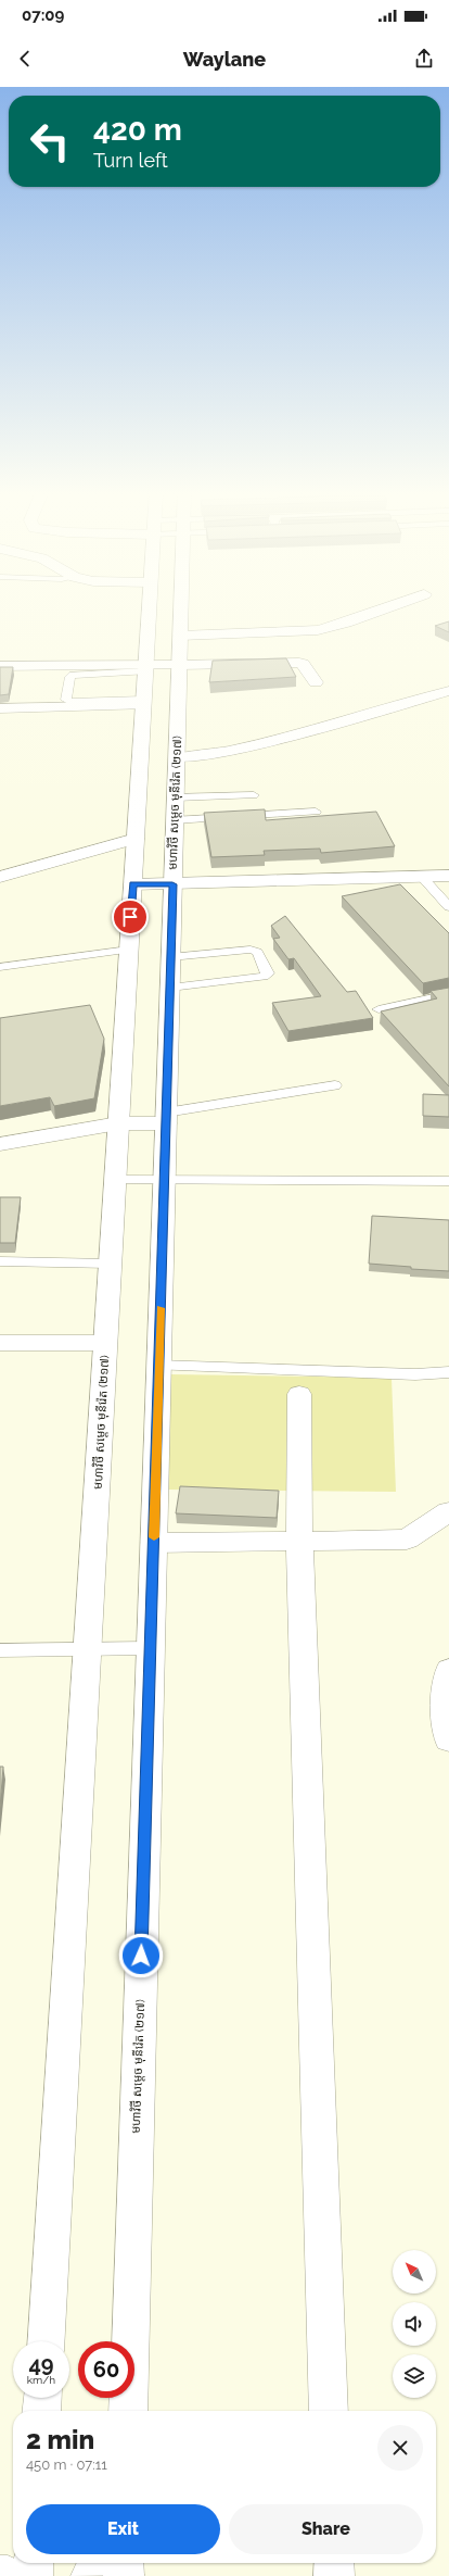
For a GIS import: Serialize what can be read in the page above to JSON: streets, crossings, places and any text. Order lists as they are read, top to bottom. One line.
{"streets":{"main road":["មហាវិថី សម្តេច មុនីរ៉េត (២១៧)"]},"north":"top left","page":{"status":"07:09","header":"Waylane","turn":["420 m","Turn left"],"speed":"49 km/h","limit":"60","heading":["2 min","450 m · 07:11"],"buttons":["Exit","Share"]}}
